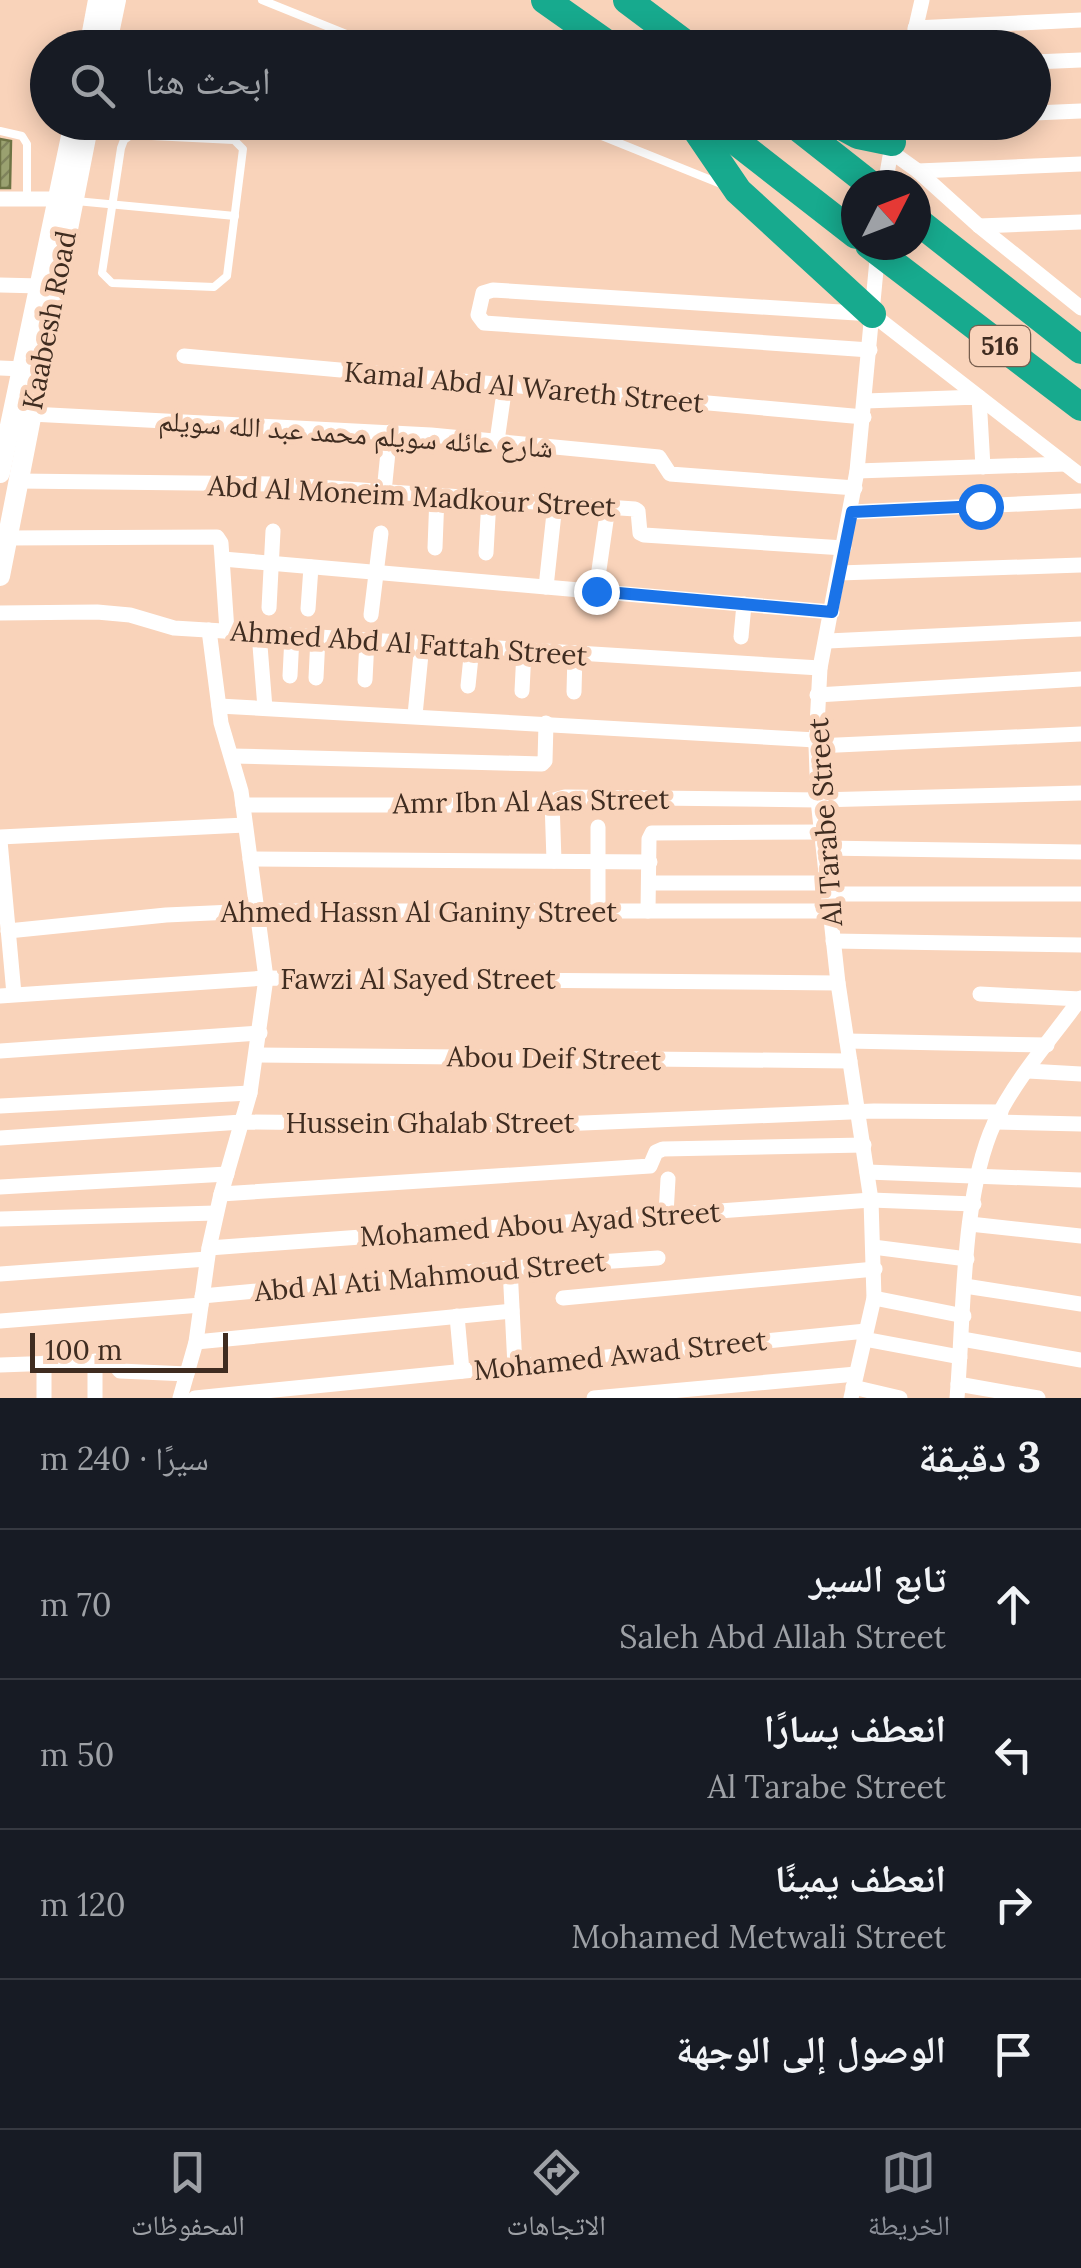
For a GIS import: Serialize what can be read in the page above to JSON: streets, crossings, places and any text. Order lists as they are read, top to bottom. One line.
{"streets":{"highway":["516"],"street":["Kaabesh Road","Kamal Abd Al Wareth Street","شارع عائله سويلم محمد عبد الله سويلم","Abd Al Moneim Madkour Street","Ahmed Abd Al Fattah Street","Amr Ibn Al Aas Street","Al Tarabe Street","Ahmed Hassn Al Ganiny Street","Fawzi Al Sayed Street","Abou Deif Street","Hussein Ghalab Street","Mohamed Abou Ayad Street","Abd Al Ati Mahmoud Street","Mohamed Awad Street"]},"crossings":[["Kaabesh Road","شارع عائله سويلم محمد عبد الله سويلم"],["Kaabesh Road","Abd Al Moneim Madkour Street"],["Kamal Abd Al Wareth Street","Al Tarabe Street"],["شارع عائله سويلم محمد عبد الله سويلم","Al Tarabe Street"],["Abd Al Moneim Madkour Street","Al Tarabe Street"],["Ahmed Abd Al Fattah Street","Al Tarabe Street"],["Amr Ibn Al Aas Street","Al Tarabe Street"],["Al Tarabe Street","Ahmed Hassn Al Ganiny Street"],["Al Tarabe Street","Fawzi Al Sayed Street"],["Al Tarabe Street","Abou Deif Street"],["Al Tarabe Street","Hussein Ghalab Street"],["Al Tarabe Street","Mohamed Abou Ayad Street"],["Al Tarabe Street","Mohamed Awad Street"]],"scale_bar":"100 m","north":"top right","page":{"search":"ابحث هنا","scale":"100 m","heading":["3 دقيقة","سيرًا · 240 m"],"list":[["تابع السير","Saleh Abd Allah Street","70 m"],["انعطف يسارًا","Al Tarabe Street","50 m"],["انعطف يمينًا","Mohamed Metwali Street","120 m"],"الوصول إلى الوجهة"],"nav":["الخريطة","الاتجاهات","المحفوظات"]}}
